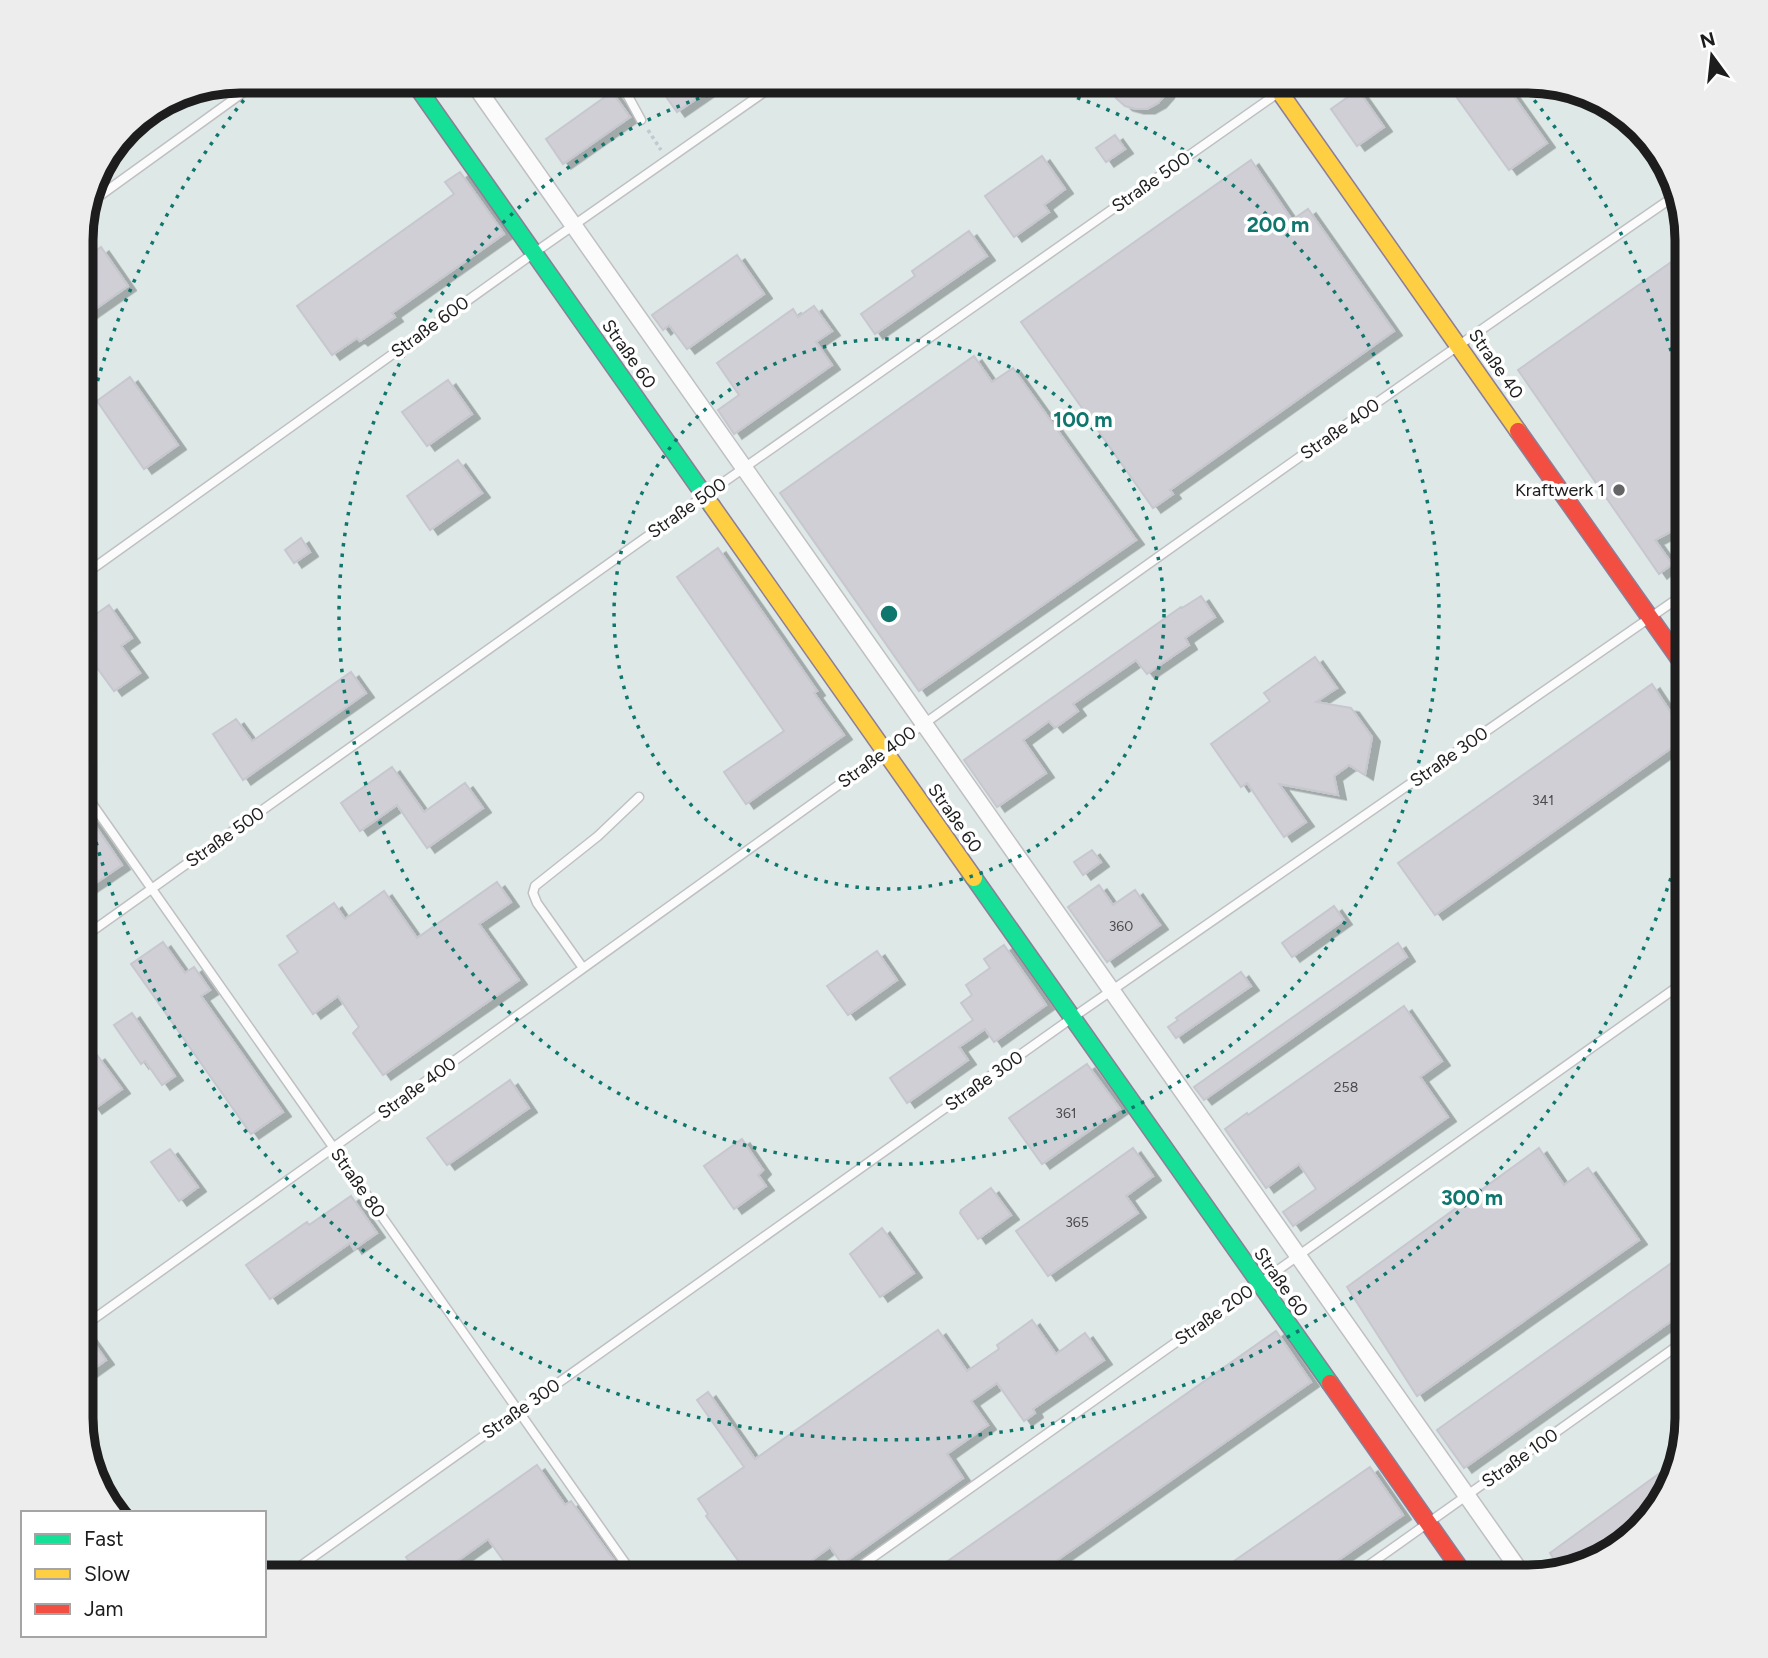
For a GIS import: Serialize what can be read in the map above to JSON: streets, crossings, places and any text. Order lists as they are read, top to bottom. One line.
{"streets":{"street":["Straße 60","Straße 40"],"lane":["Straße 500","Straße 600","Straße 400","Straße 300","Straße 80","Straße 200","Straße 100"]},"crossings":[["Straße 500","Straße 60"],["Straße 500","Straße 80"],["Straße 600","Straße 60"],["Straße 60","Straße 400"],["Straße 60","Straße 300"],["Straße 60","Straße 200"],["Straße 60","Straße 100"],["Straße 40","Straße 400"],["Straße 40","Straße 300"],["Straße 400","Straße 80"],["Straße 300","Straße 80"]],"places":["Kraftwerk 1"],"house_numbers":["341","360","258","361","365"],"legend":["Fast","Slow","Jam"],"north":"top","rings":["200 m","100 m","300 m"]}
